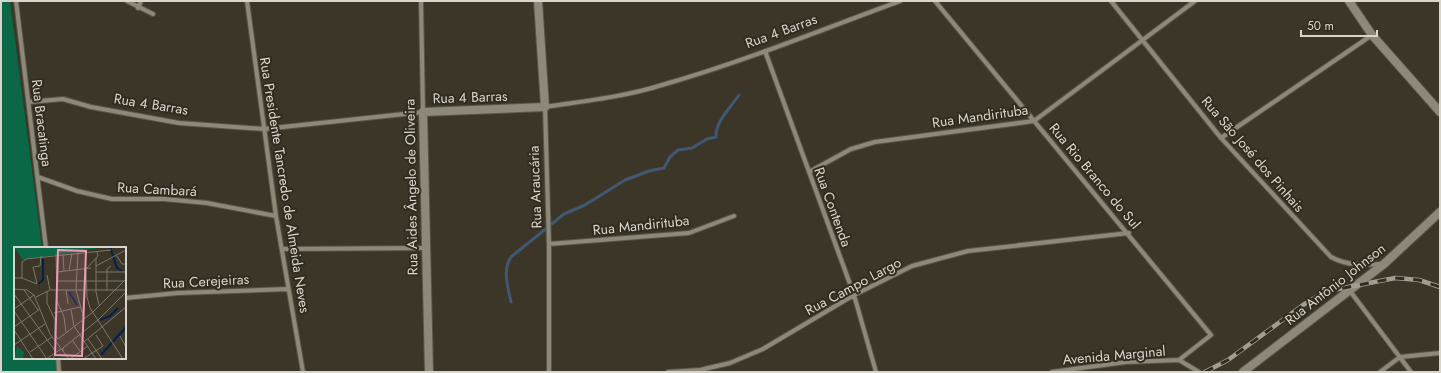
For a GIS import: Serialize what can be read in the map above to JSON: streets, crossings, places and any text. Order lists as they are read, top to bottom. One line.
{"streets":{"street":["Rua 4 Barras","Rua Mandirituba","Rua Bracatinga","Rua São José dos Pinhais","Rua Rio Branco do Sul","Rua Presidente Tancredo de Almeida Neves","Rua Aides Ângelo de Oliveira","Rua Araucária","Rua Cambará","Rua Contenda","Rua Cerejeiras","Rua Antônio Johnson","Rua Campo Largo","Avenida Marginal"]},"crossings":[["Rua 4 Barras","Rua Bracatinga"],["Rua 4 Barras","Rua Presidente Tancredo de Almeida Neves"],["Rua 4 Barras","Rua Aides Ângelo de Oliveira"],["Rua 4 Barras","Rua Araucária"],["Rua 4 Barras","Rua Contenda"],["Rua Mandirituba","Rua São José dos Pinhais"],["Rua Mandirituba","Rua Rio Branco do Sul"],["Rua Mandirituba","Rua Araucária"],["Rua Mandirituba","Rua Contenda"],["Rua Bracatinga","Rua Cambará"],["Rua São José dos Pinhais","Rua Antônio Johnson"],["Rua Rio Branco do Sul","Rua Campo Largo"],["Rua Rio Branco do Sul","Avenida Marginal"],["Rua Presidente Tancredo de Almeida Neves","Rua Cambará"],["Rua Presidente Tancredo de Almeida Neves","Rua Cerejeiras"],["Rua Contenda","Rua Campo Largo"]],"scale_bar":"50 m"}
